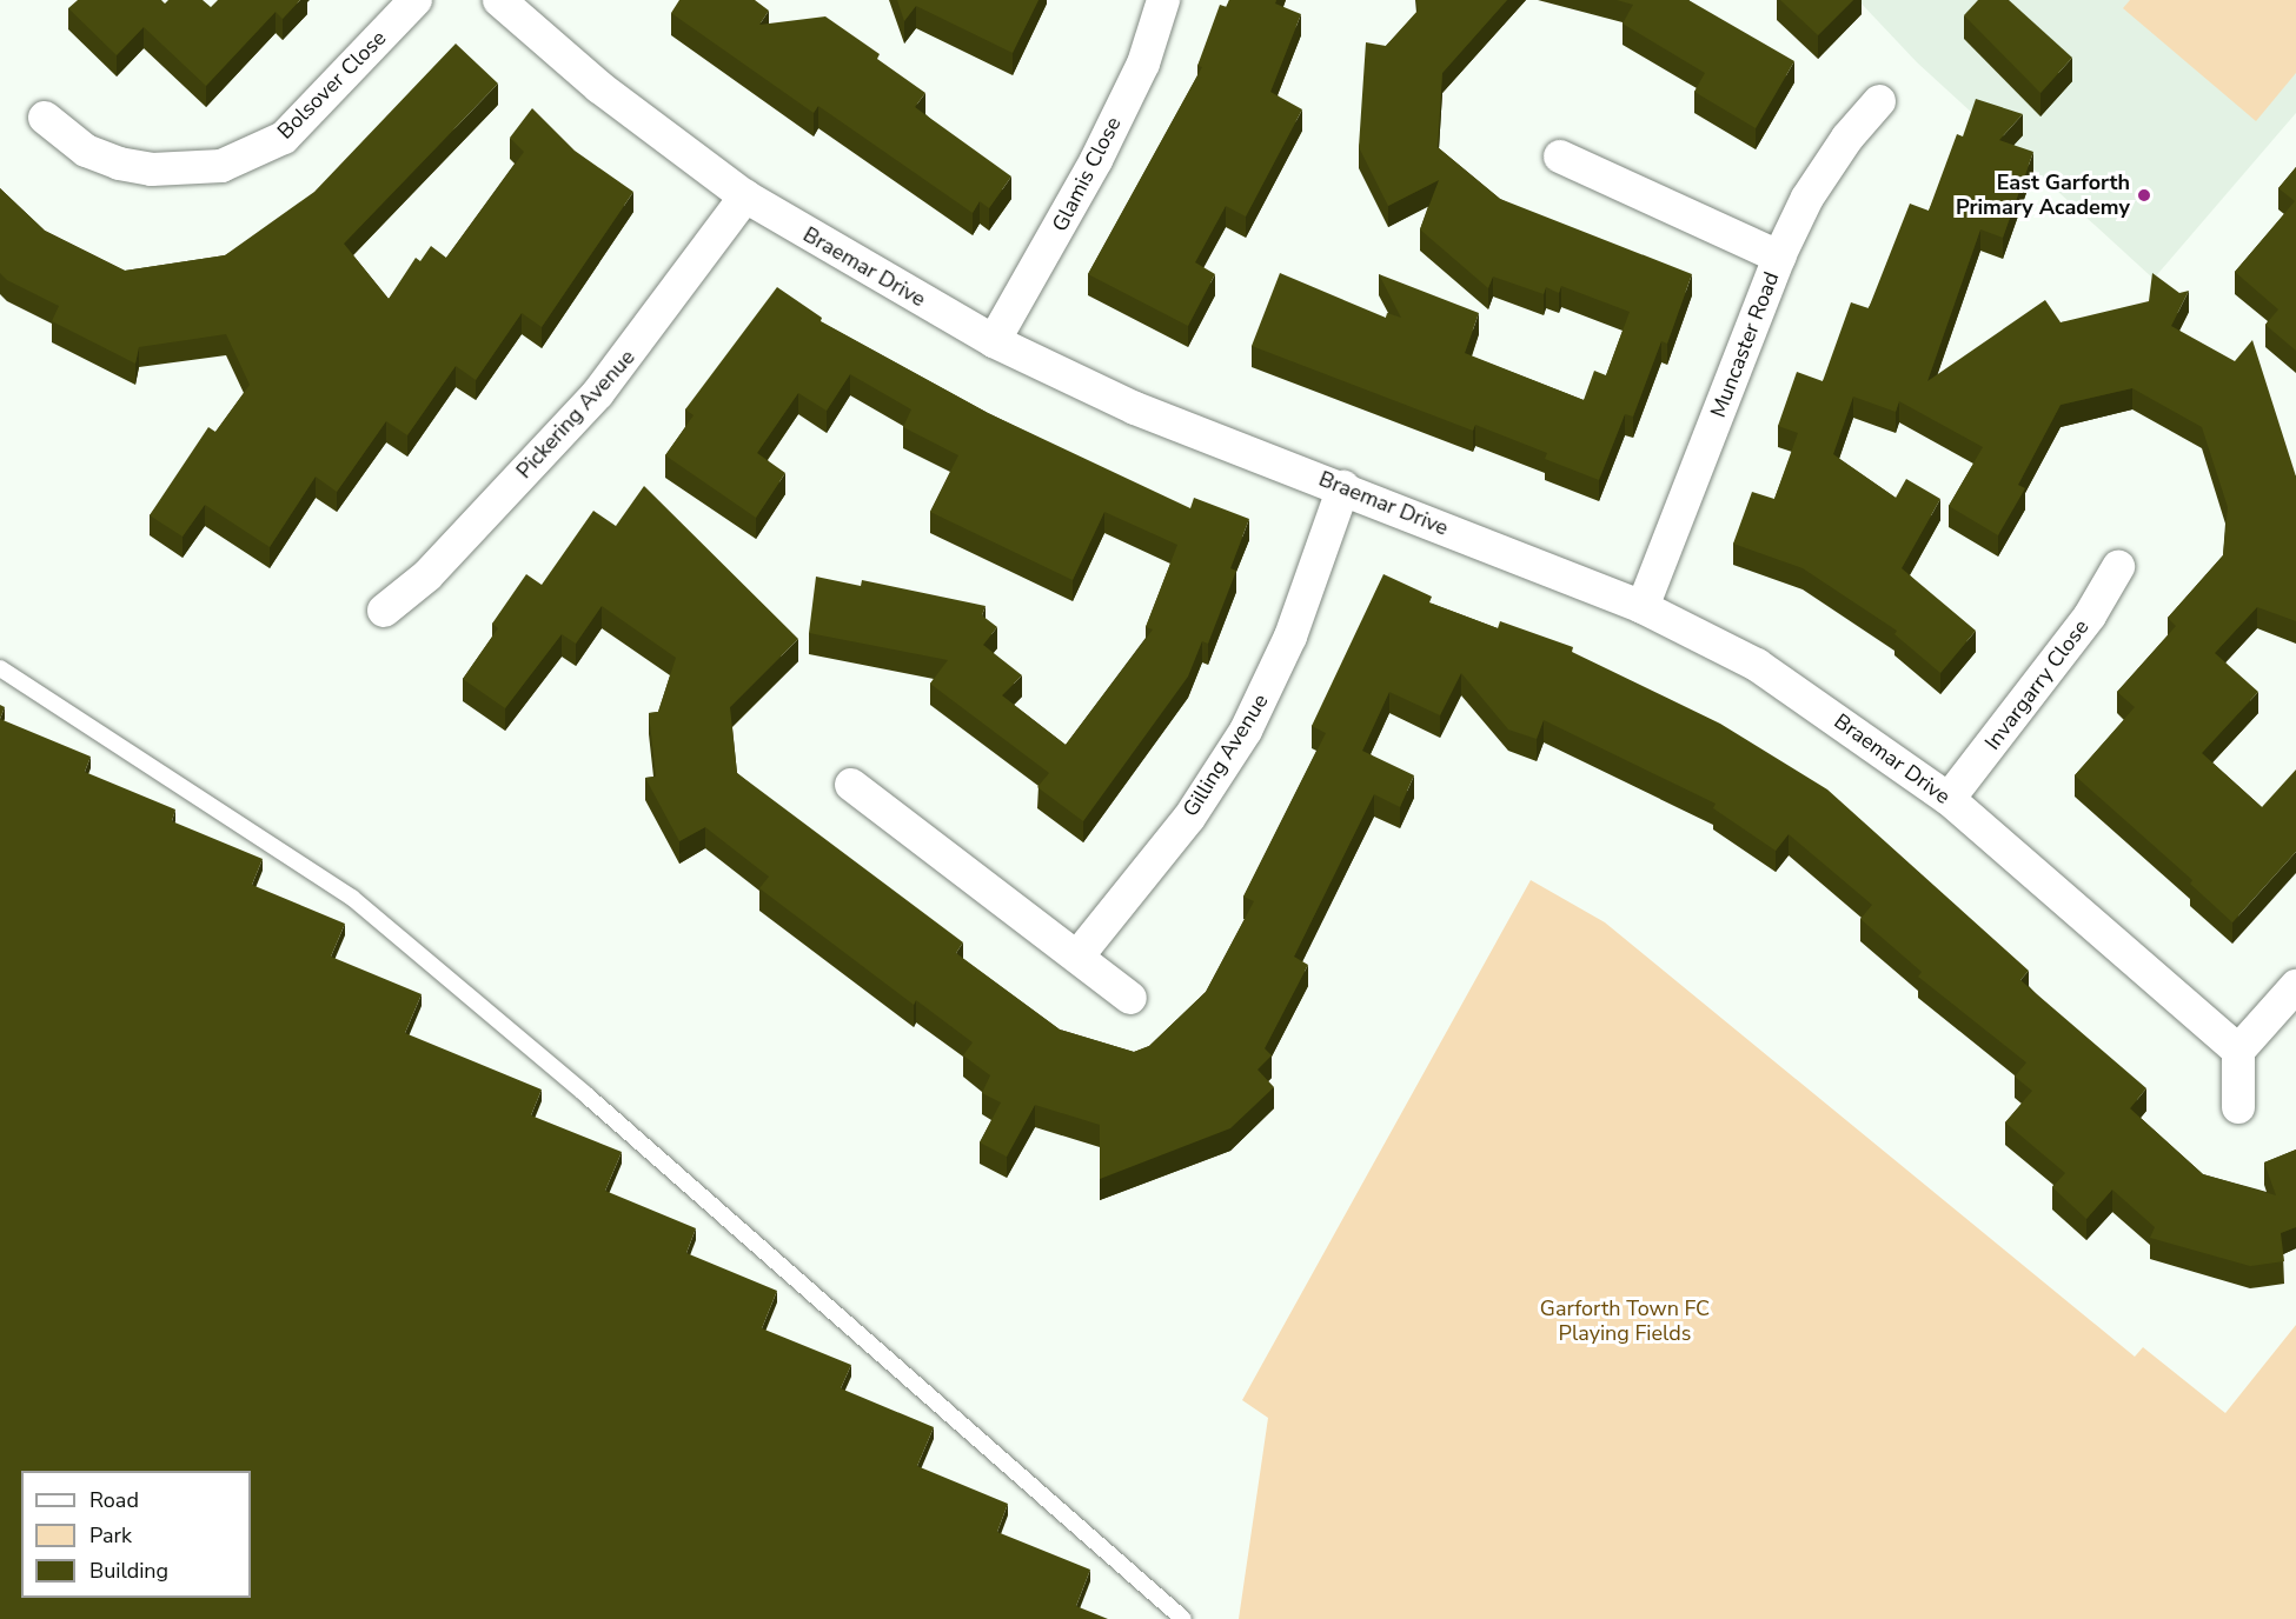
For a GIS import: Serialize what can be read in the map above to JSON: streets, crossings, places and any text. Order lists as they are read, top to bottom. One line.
{"streets":{"street":["Bolsover Close","Glamis Close","Braemar Drive","Muncaster Road","Pickering Avenue","Invargarry Close","Gilling Avenue"]},"crossings":[["Glamis Close","Braemar Drive"],["Braemar Drive","Muncaster Road"],["Braemar Drive","Pickering Avenue"],["Braemar Drive","Invargarry Close"],["Braemar Drive","Gilling Avenue"]],"parks":["Garforth Town FC Playing Fields"],"places":["East Garforth Primary Academy"],"legend":["Road","Park","Building"]}
